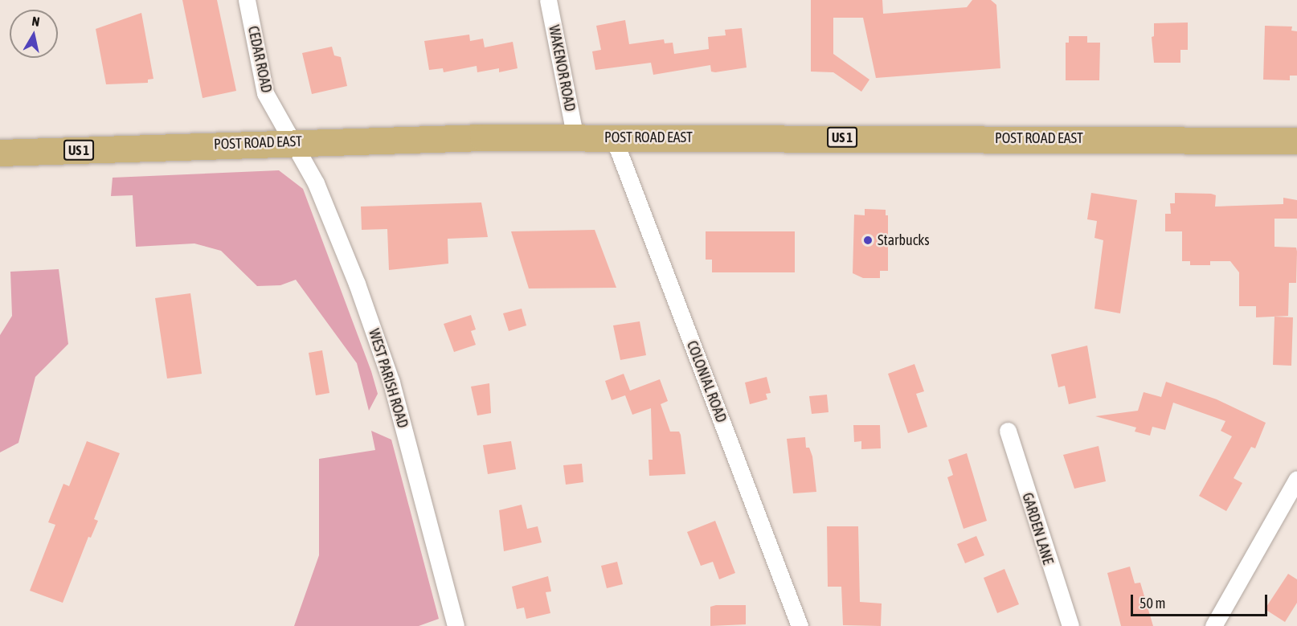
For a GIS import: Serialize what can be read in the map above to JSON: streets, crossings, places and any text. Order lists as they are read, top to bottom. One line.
{"streets":{"main road":["POST ROAD EAST","US 1"],"street":["CEDAR ROAD","WAKENOR ROAD","WEST PARISH ROAD","COLONIAL ROAD","GARDEN LANE"]},"crossings":[["CEDAR ROAD","POST ROAD EAST"],["CEDAR ROAD","WEST PARISH ROAD"],["WAKENOR ROAD","POST ROAD EAST"],["POST ROAD EAST","WEST PARISH ROAD"],["POST ROAD EAST","COLONIAL ROAD"]],"places":["Starbucks"],"scale_bar":"50 m","north":"top"}
